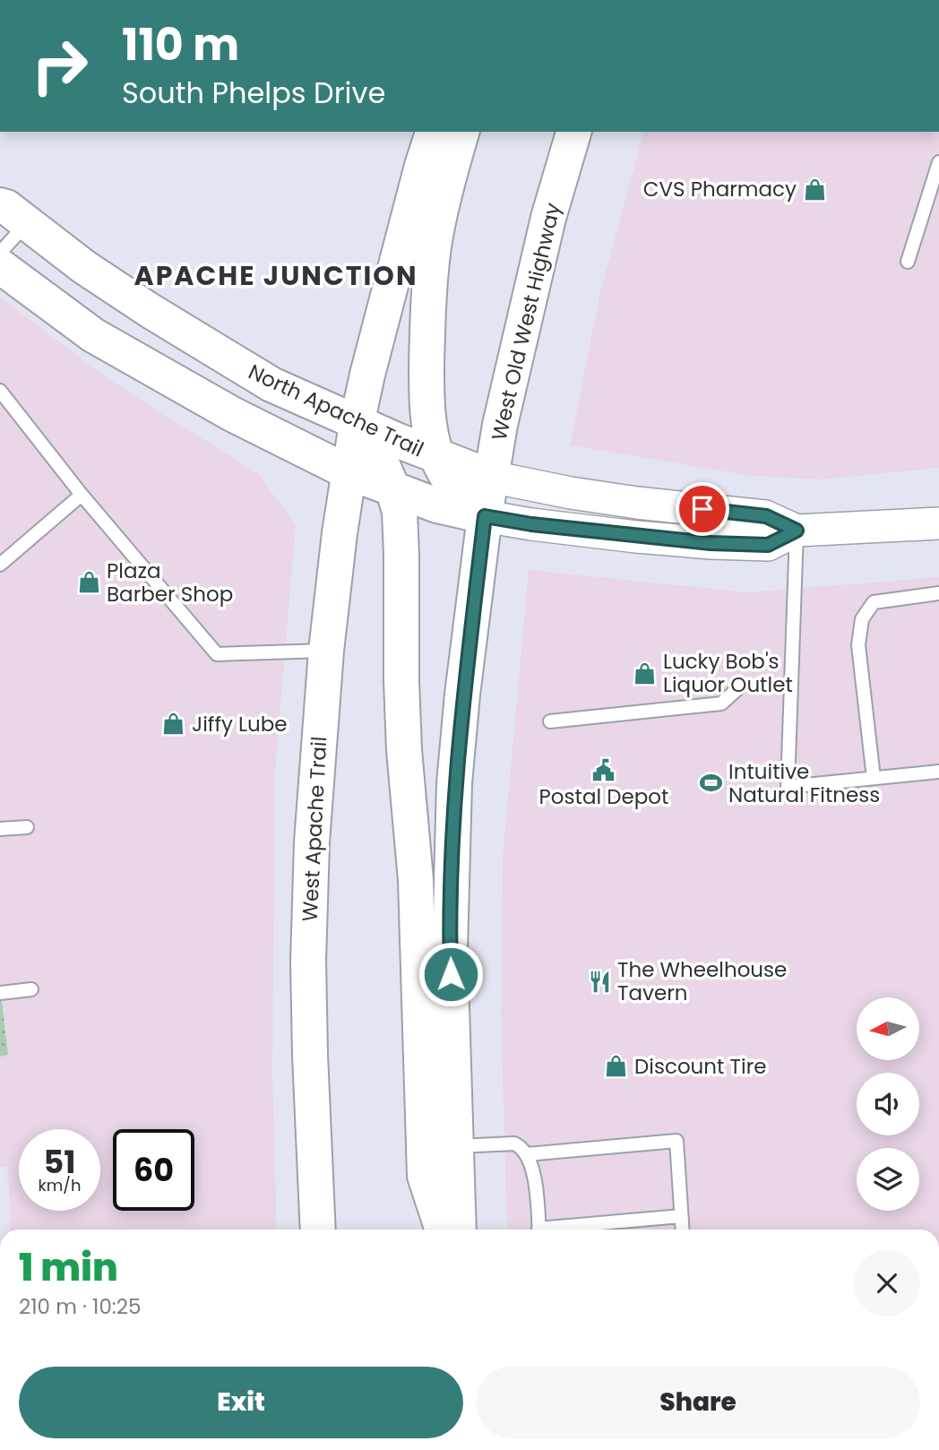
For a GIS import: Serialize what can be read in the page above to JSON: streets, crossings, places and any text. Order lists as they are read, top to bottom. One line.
{"streets":{"main road":["West Old West Highway","North Apache Trail","West Apache Trail"]},"crossings":[["West Old West Highway","North Apache Trail"],["North Apache Trail","West Apache Trail"]],"districts":["APACHE JUNCTION"],"places":{"shop":["CVS Pharmacy","Plaza Barber Shop","Lucky Bob's Liquor Outlet","Jiffy Lube","Discount Tire"],"public building":["Postal Depot"],"sports":["Intuitive Natural Fitness"],"restaurant":["The Wheelhouse Tavern"]},"north":"left","page":{"turn":["110 m","South Phelps Drive"],"speed":"51 km/h","limit":"60","heading":["1 min","210 m · 10:25"],"buttons":["Exit","Share"]}}
